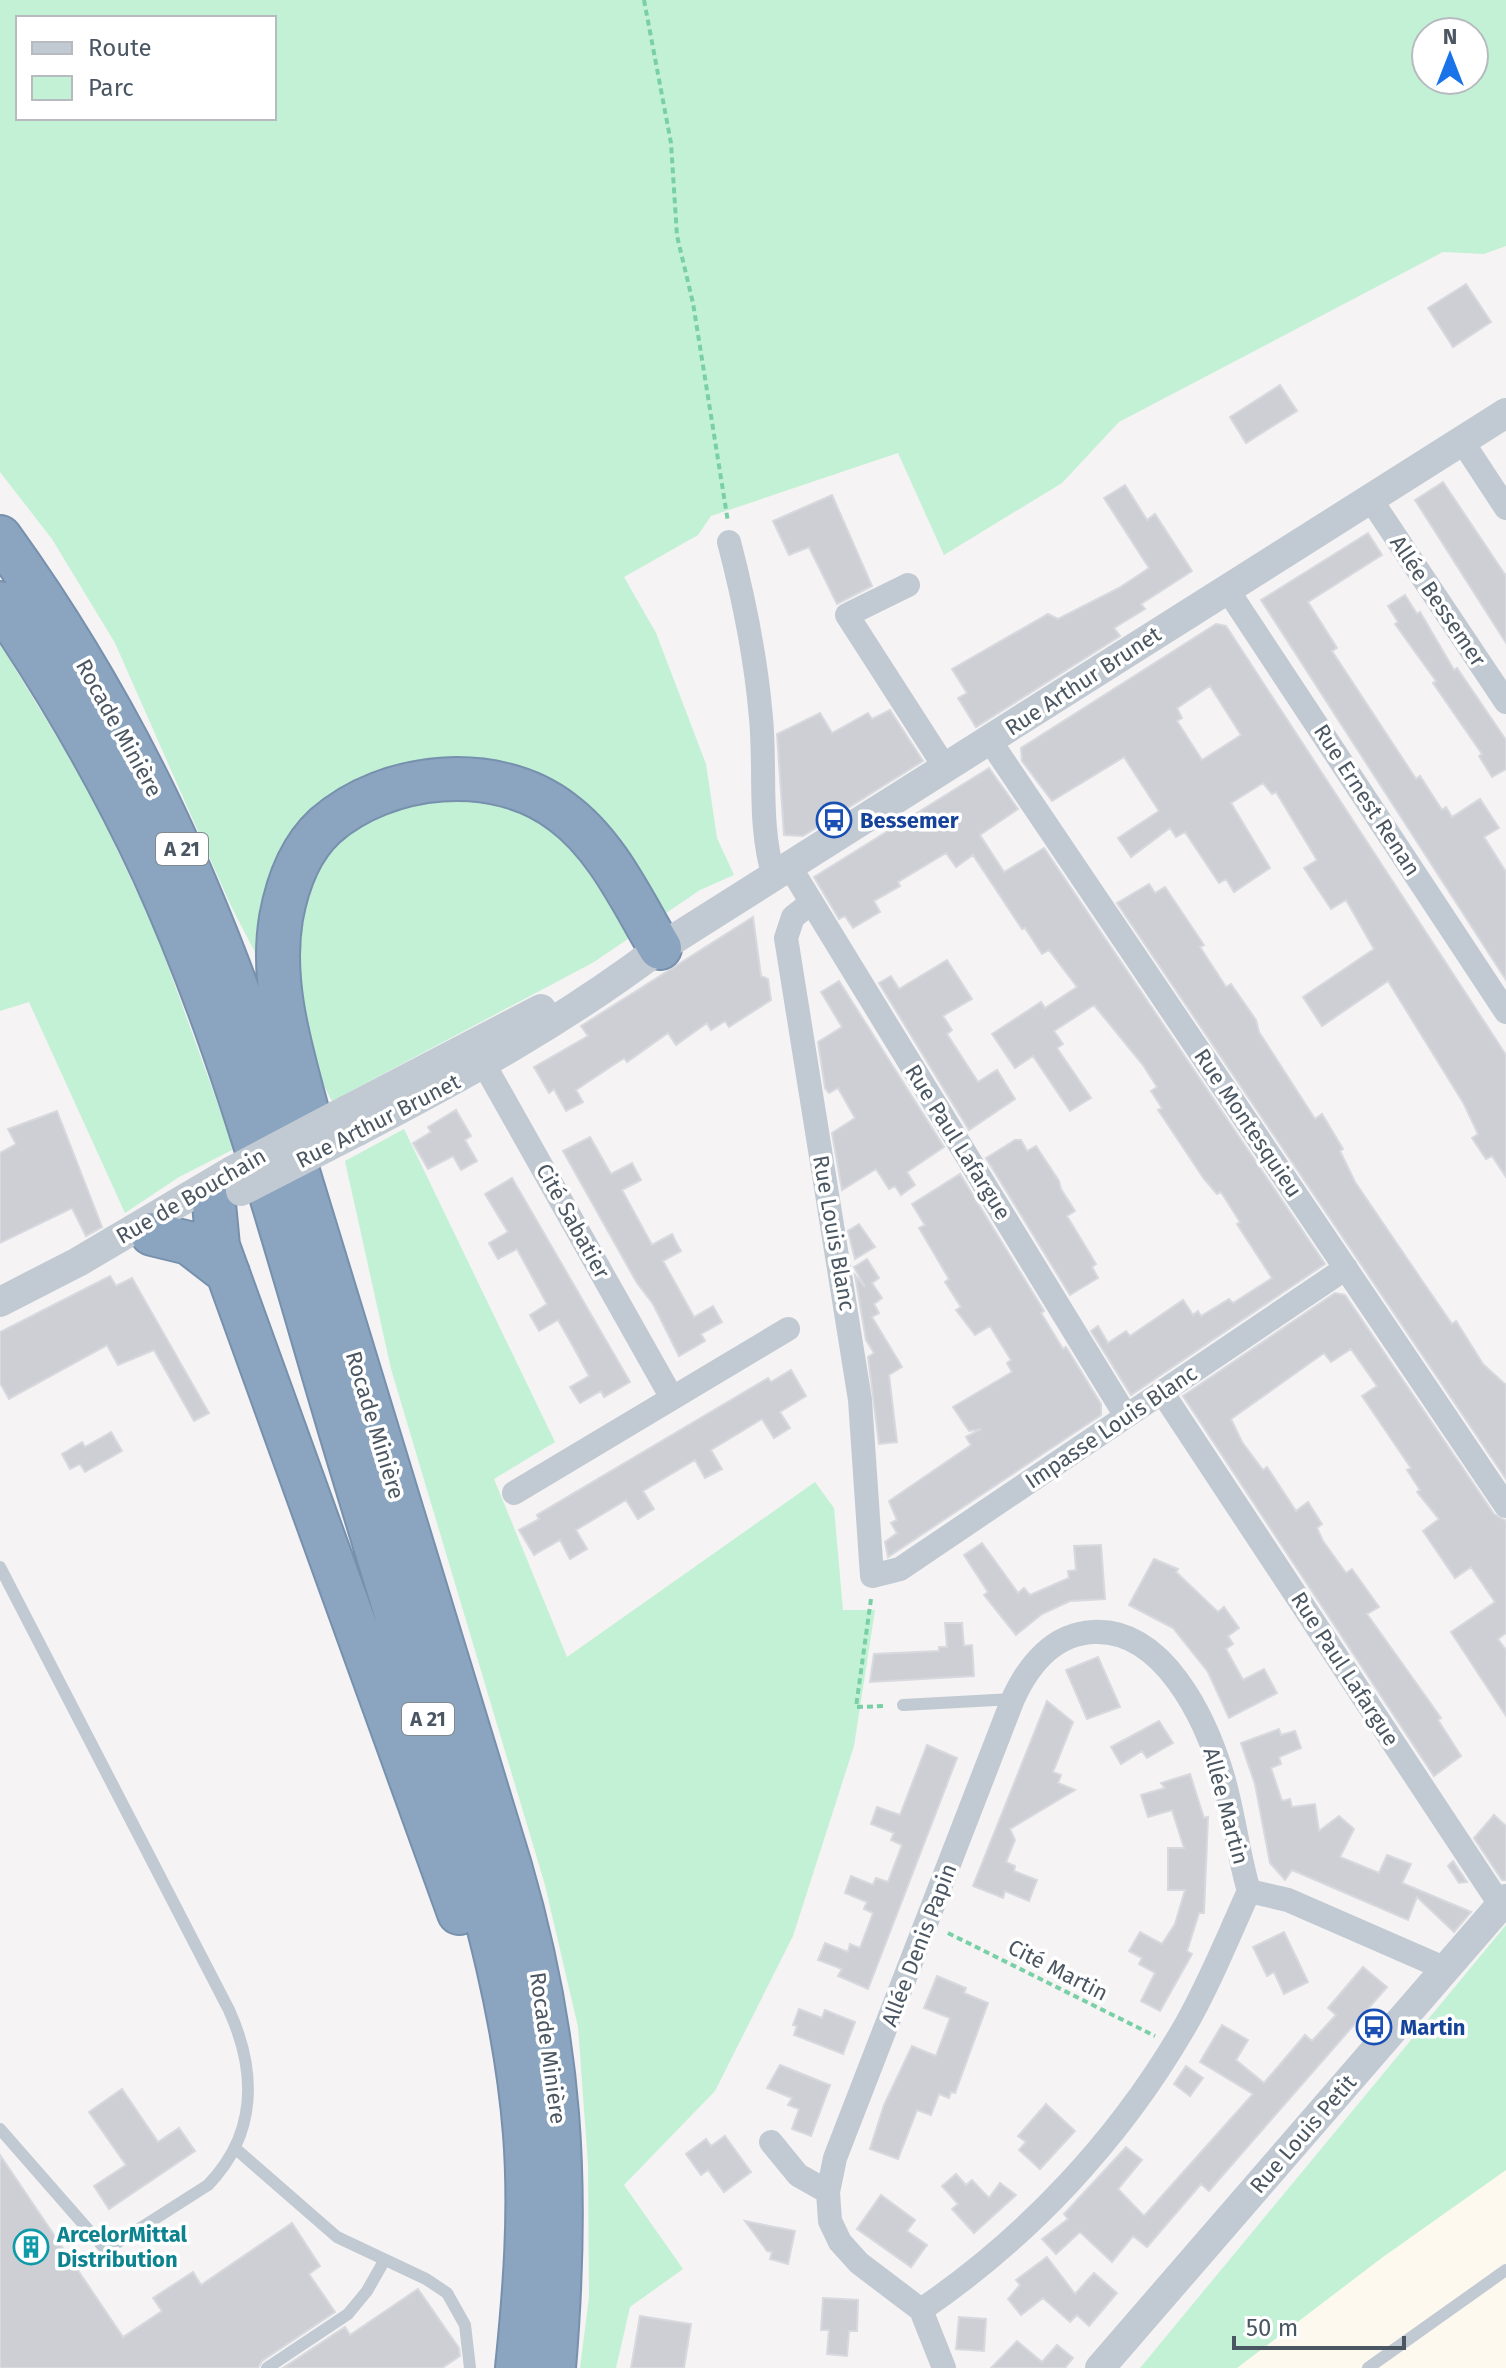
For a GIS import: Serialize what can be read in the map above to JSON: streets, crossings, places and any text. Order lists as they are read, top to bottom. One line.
{"streets":{"highway":["Rocade Minière","A 21"],"street":["Allée Bessemer","Rue Arthur Brunet","Rue Ernest Renan","Rue Montesquieu","Rue Paul Lafargue","Rue de Bouchain","Cité Sabatier","Rue Louis Blanc","Impasse Louis Blanc","Allée Martin","Allée Denis Papin","Rue Louis Petit"],"path":["Cité Martin"]},"crossings":[["Allée Bessemer","Rue Arthur Brunet"],["Rue Arthur Brunet","Rue Ernest Renan"],["Rue Arthur Brunet","Rue Montesquieu"],["Rue Arthur Brunet","Rue Paul Lafargue"],["Rue Arthur Brunet","Rue de Bouchain"],["Rue Arthur Brunet","Cité Sabatier"],["Rue Montesquieu","Impasse Louis Blanc"],["Rue Paul Lafargue","Rue Louis Blanc"],["Rue Paul Lafargue","Impasse Louis Blanc"],["Rue Paul Lafargue","Rue Louis Petit"],["Rue Louis Blanc","Impasse Louis Blanc"],["Allée Martin","Allée Denis Papin"],["Allée Martin","Rue Louis Petit"],["Allée Denis Papin","Cité Martin"]],"places":{"bus stop":["Bessemer","Martin"],"building":["ArcelorMittal Distribution"]},"legend":["Route","Parc"],"scale_bar":"50 m","north":"top"}
